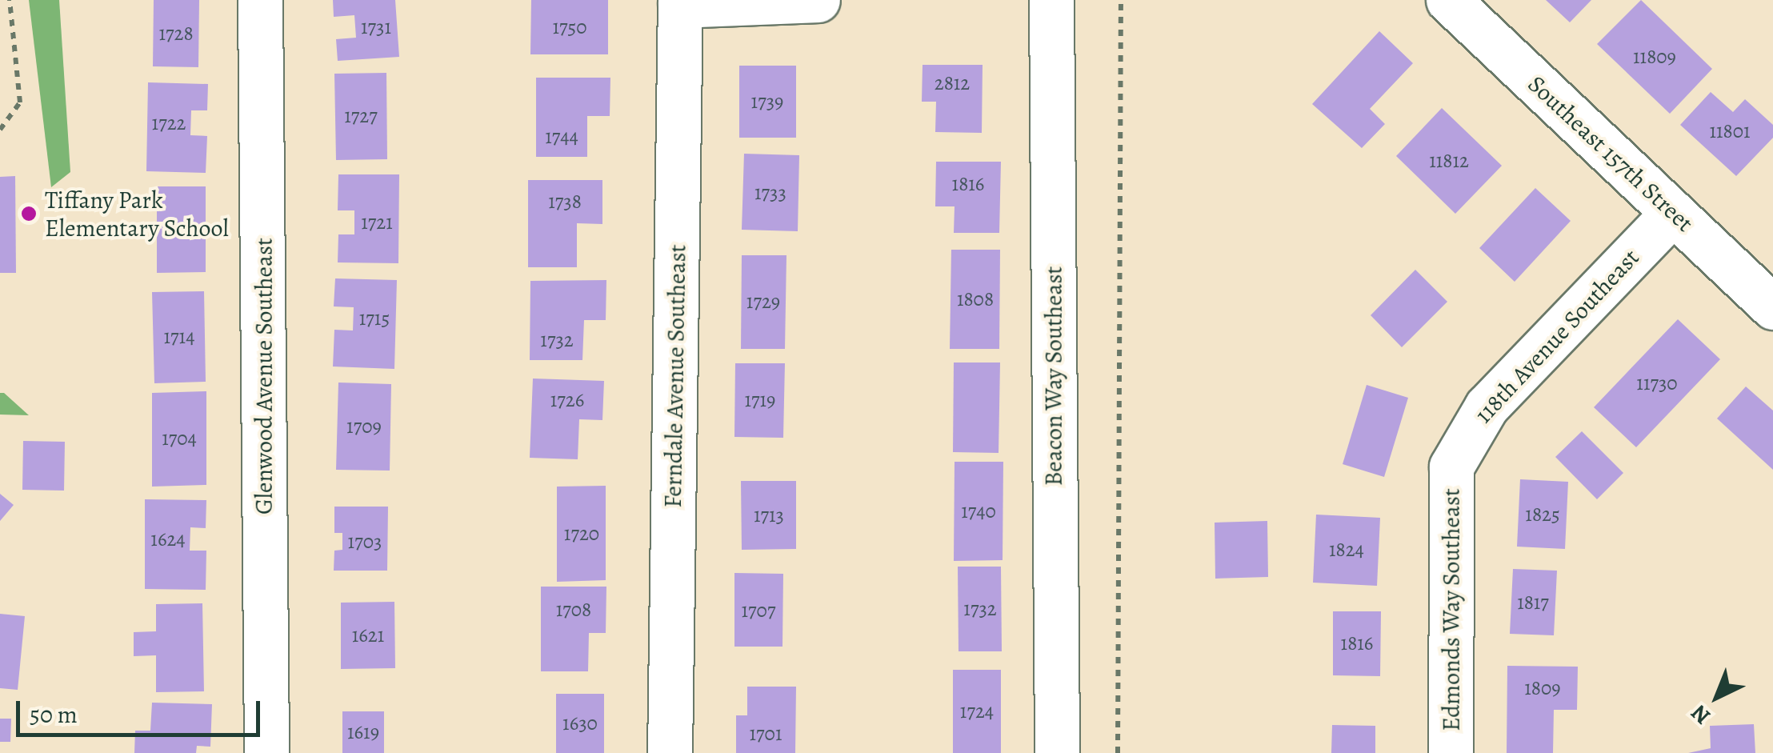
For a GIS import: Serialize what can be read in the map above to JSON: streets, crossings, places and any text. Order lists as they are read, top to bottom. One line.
{"streets":{"street":["Southeast 157th Street","118th Avenue Southeast","Glenwood Avenue Southeast","Ferndale Avenue Southeast","Beacon Way Southeast","Edmonds Way Southeast"]},"crossings":[["Southeast 157th Street","118th Avenue Southeast"],["118th Avenue Southeast","Edmonds Way Southeast"]],"places":["Tiffany Park Elementary School"],"house_numbers":["1731","1750","1728","11809","2812","1739","1727","1722","11801","1744","11812","1816","1733","1738","1721","1808","1729","1715","1714","1732","11730","1726","1719","1709","1704","1740","1825","1713","1720","1624","1703","1824","1817","1732","1708","1707","1621","1816","1809","1724","1630","1619","1701"],"scale_bar":"50 m","north":"bottom left"}
